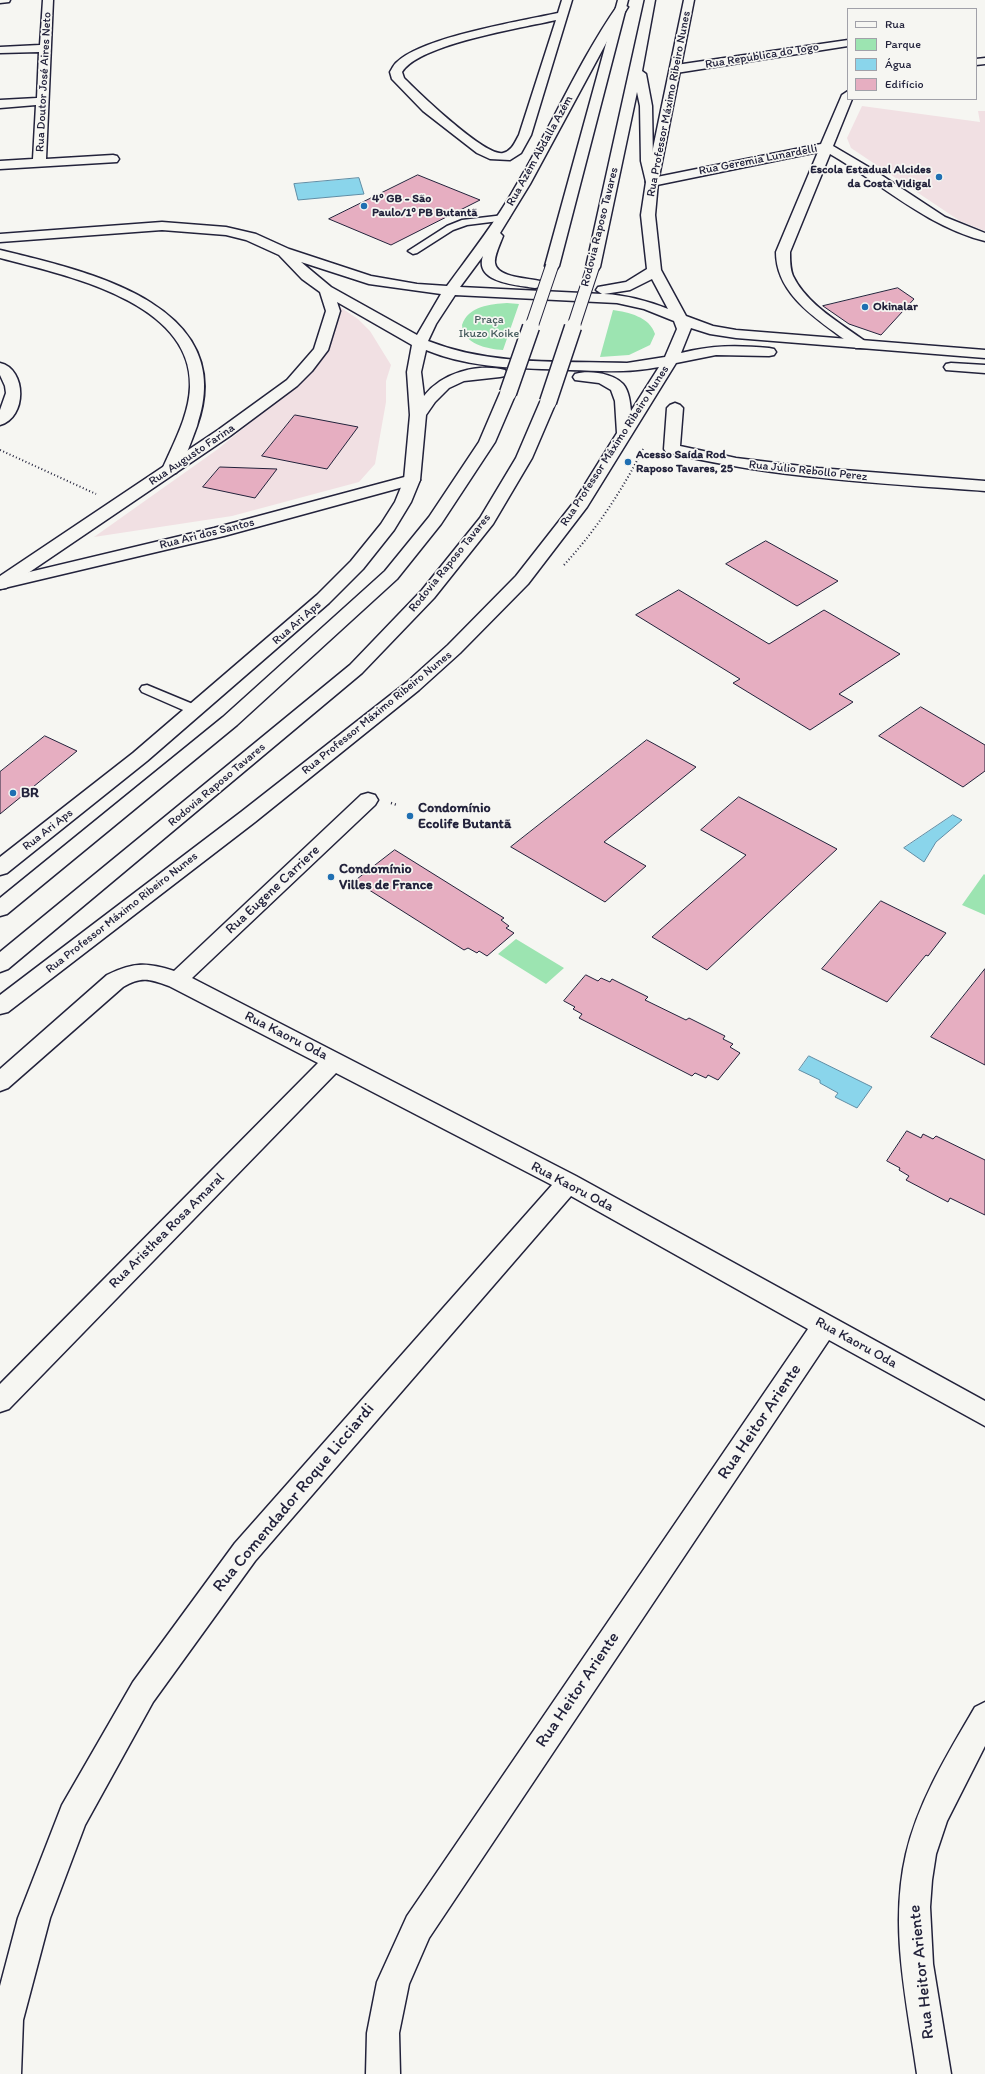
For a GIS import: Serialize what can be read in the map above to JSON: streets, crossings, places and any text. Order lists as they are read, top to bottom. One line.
{"streets":{"main road":["Rua República do Togo","Rua Doutor José Aires Neto","Rua Professor Máximo Ribeiro Nunes","Rua Azém Abdalla Azém","Rua Geremia Lunardelli","Rodovia Raposo Tavares","Rua Augusto Farina","Rua Júlio Rebollo Perez","Rua Ari dos Santos","Rua Ari Aps","Rua Eugene Carriere","Rua Kaoru Oda","Rua Aristhea Rosa Amaral","Rua Heitor Ariente","Rua Comendador Roque Licciardi"]},"crossings":[["Rua República do Togo","Rua Professor Máximo Ribeiro Nunes"],["Rua Professor Máximo Ribeiro Nunes","Rua Geremia Lunardelli"],["Rua Azém Abdalla Azém","Rua Ari Aps"],["Rua Augusto Farina","Rua Ari dos Santos"],["Rua Ari dos Santos","Rua Ari Aps"],["Rua Eugene Carriere","Rua Kaoru Oda"],["Rua Kaoru Oda","Rua Aristhea Rosa Amaral"],["Rua Kaoru Oda","Rua Heitor Ariente"],["Rua Kaoru Oda","Rua Comendador Roque Licciardi"]],"parks":["Praça Ikuzo Koike"],"places":["Escola Estadual Alcides da Costa Vidigal","4º GB - São Paulo/1º PB Butantã","Okinalar","Acesso Saída Rod Raposo Tavares, 25","BR","Condomínio Ecolife Butantã","Condomínio Villes de France"],"legend":["Rua","Parque","Água","Edifício"]}
